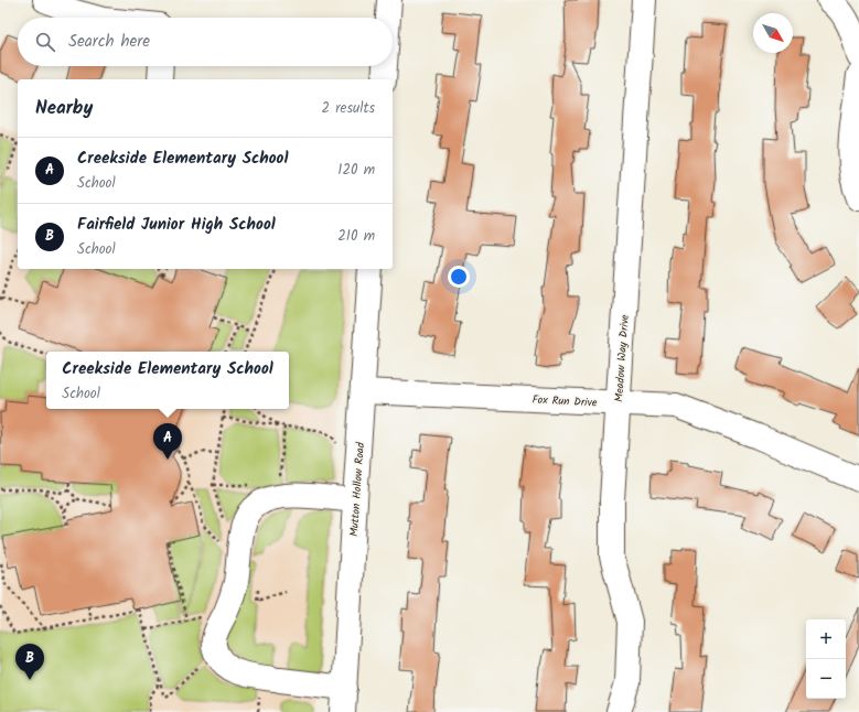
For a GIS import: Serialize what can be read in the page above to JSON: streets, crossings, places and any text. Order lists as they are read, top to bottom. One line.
{"streets":{"street":["Meadow Way Drive","Fox Run Drive","Mutton Hollow Road"]},"crossings":[["Meadow Way Drive","Fox Run Drive"],["Fox Run Drive","Mutton Hollow Road"]],"north":"bottom right","page":{"search":"Search here","heading":["Nearby","2 results"],"list":[{"mark":"A","name":"Creekside Elementary School","note":"School","value":"120 m"},{"mark":"B","name":"Fairfield Junior High School","note":"School","value":"210 m"}],"popup":["Creekside Elementary School","School"],"pins":["A","B"],"map_buttons":["+","−"]}}
